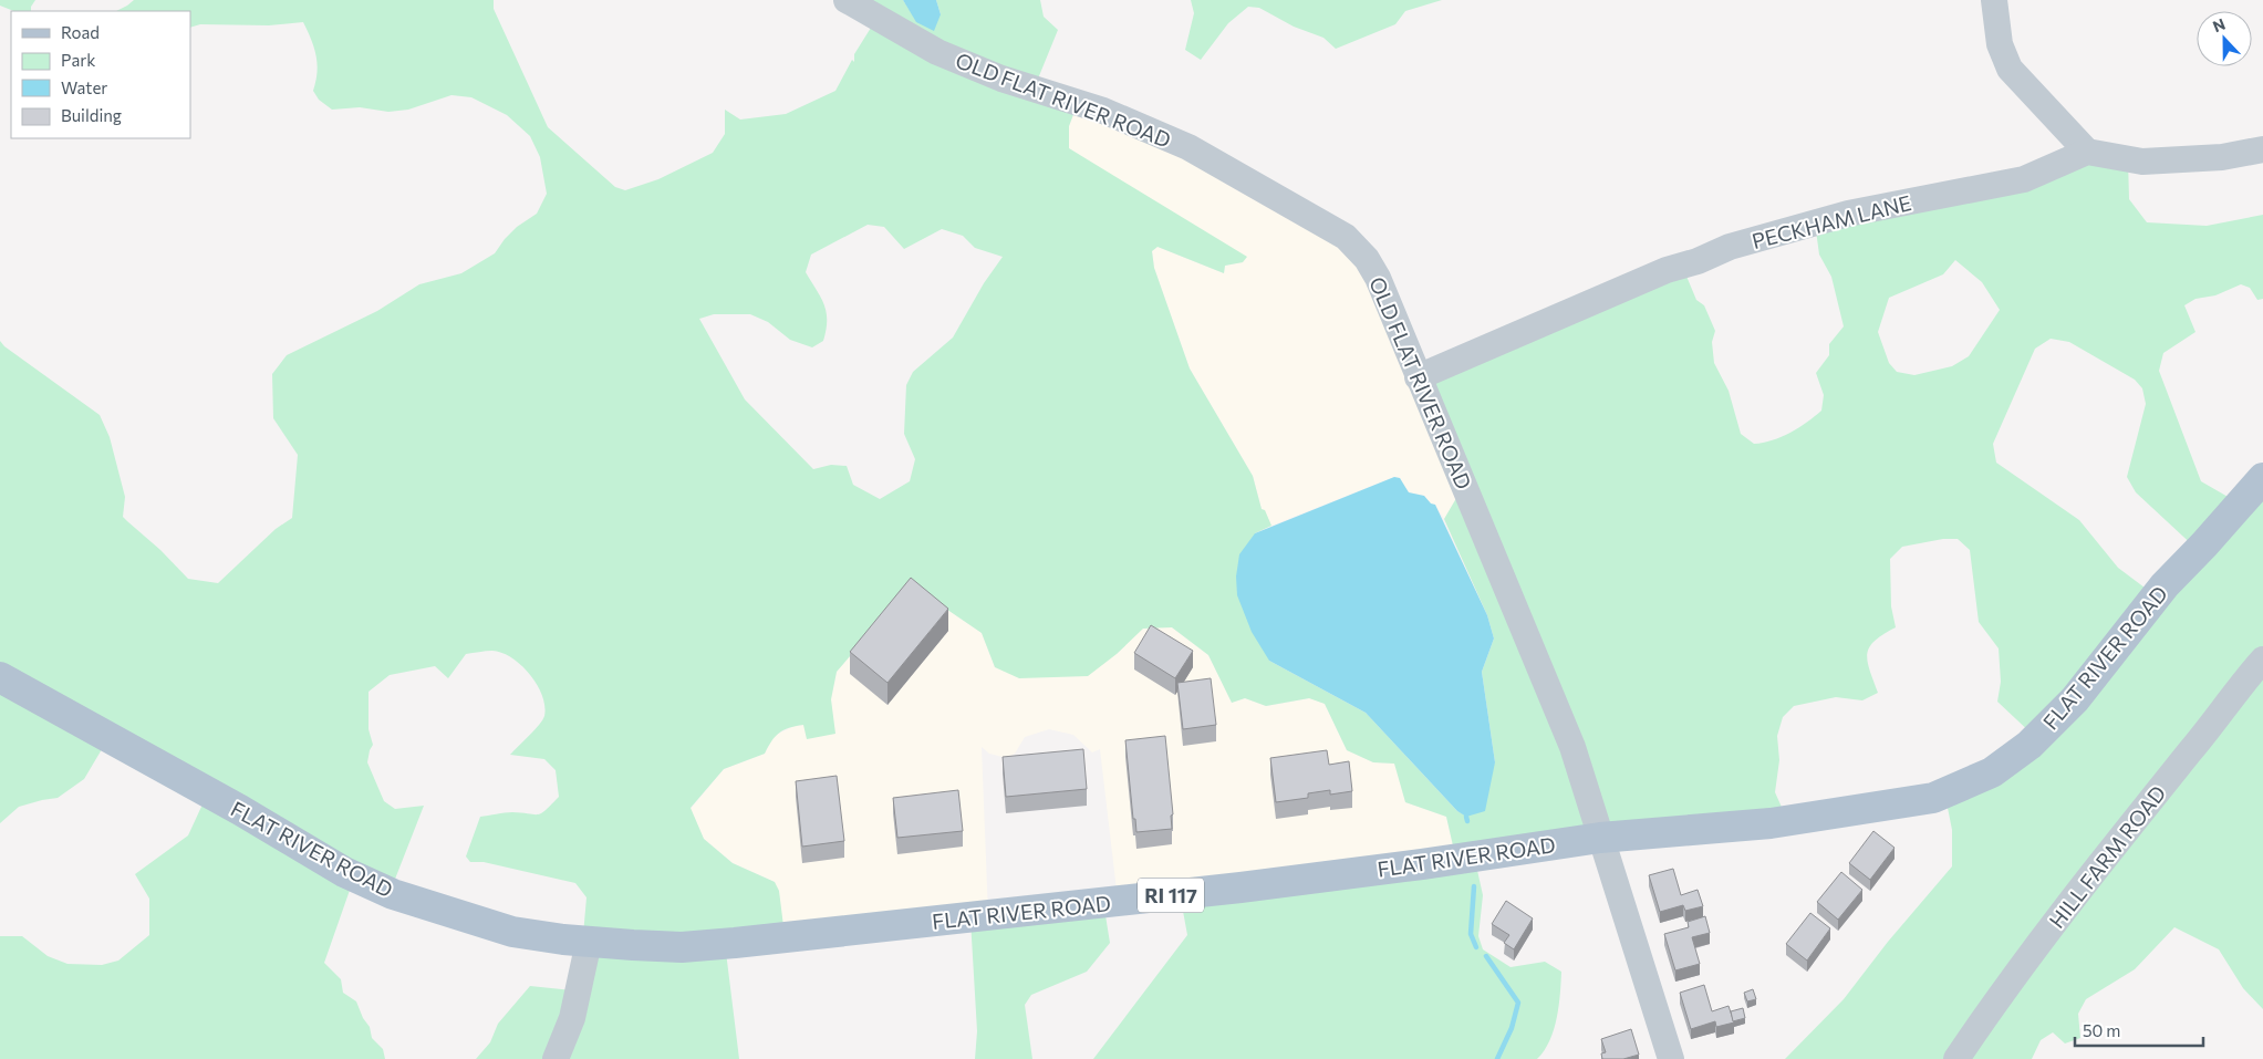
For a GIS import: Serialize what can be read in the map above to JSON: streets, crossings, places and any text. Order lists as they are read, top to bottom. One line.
{"streets":{"main road":["FLAT RIVER ROAD","RI 117"],"street":["OLD FLAT RIVER ROAD","PECKHAM LANE","HILL FARM ROAD"]},"crossings":[["OLD FLAT RIVER ROAD","PECKHAM LANE"],["OLD FLAT RIVER ROAD","FLAT RIVER ROAD"]],"legend":["Road","Park","Water","Building"],"scale_bar":"50 m","north":"top"}
